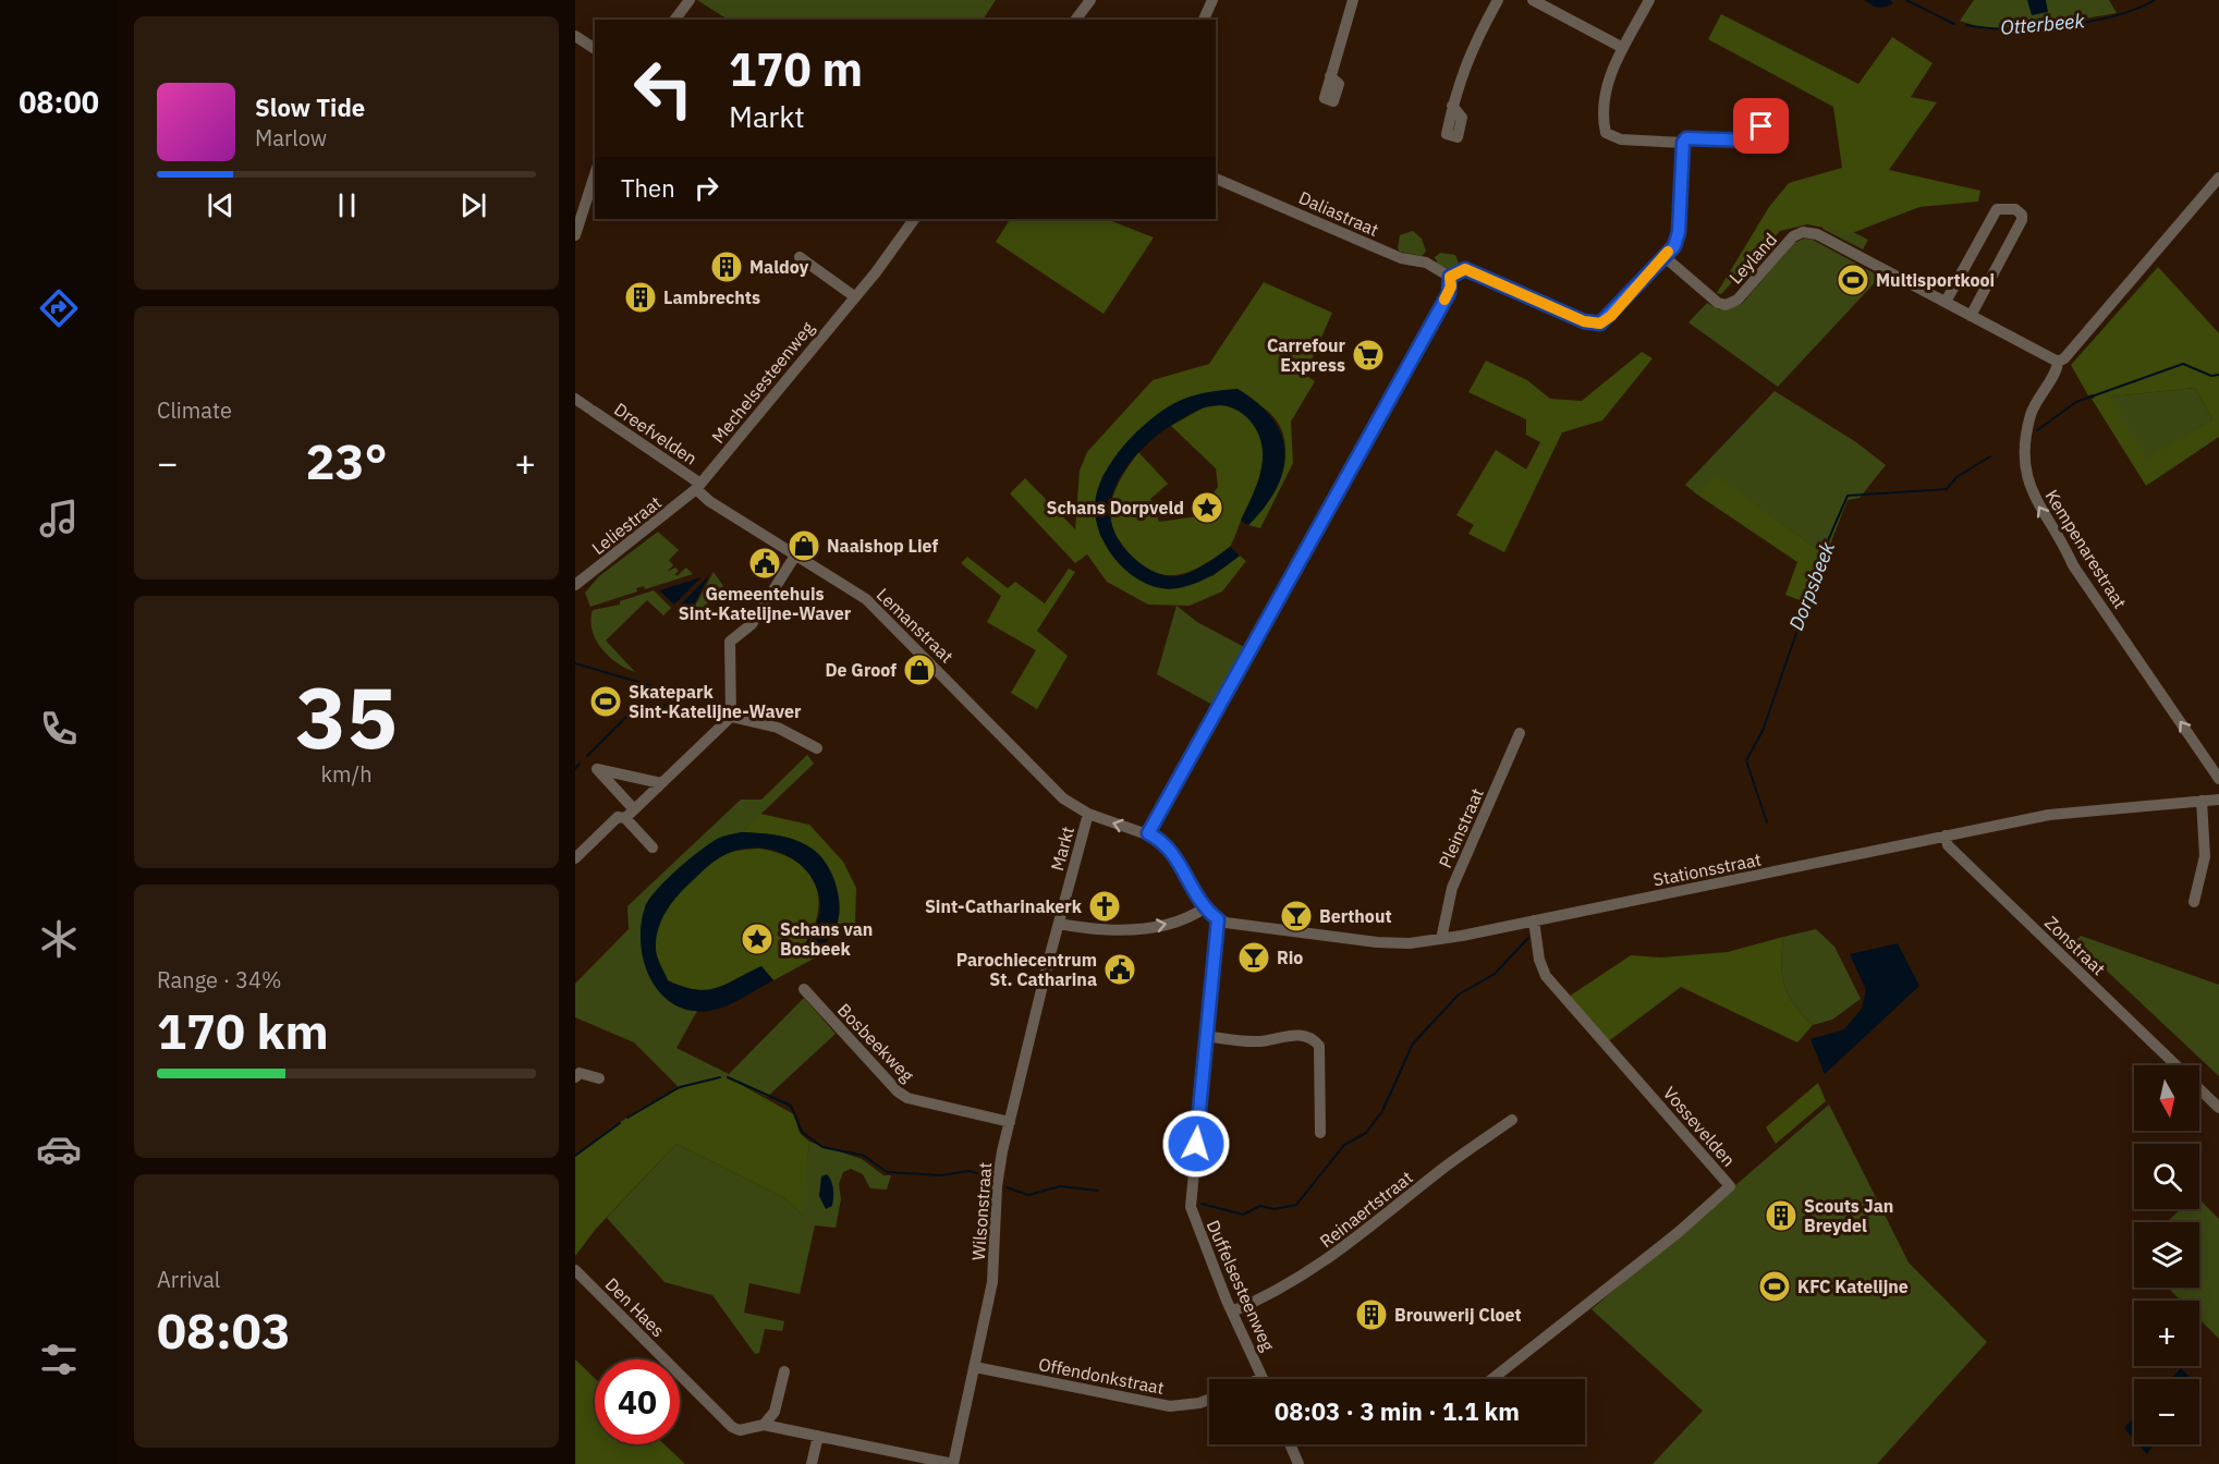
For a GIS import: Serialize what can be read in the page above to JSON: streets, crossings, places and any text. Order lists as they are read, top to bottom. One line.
{"streets":{"street":["Daliastraat","Leyland","Mechelsesteenweg","Dreefvelden","Leliestraat","Kempenarestraat","Lemanstraat","Pleinstraat","Markt","Stationsstraat","Zonstraat","Bosbeekweg","Vossevelden","Reinaertstraat","Wilsonstraat","Duffelsesteenweg","Den Haes","Offendonkstraat"]},"crossings":[["Leyland","Kempenarestraat"],["Mechelsesteenweg","Dreefvelden"],["Mechelsesteenweg","Leliestraat"],["Mechelsesteenweg","Lemanstraat"],["Dreefvelden","Leliestraat"],["Dreefvelden","Lemanstraat"],["Leliestraat","Lemanstraat"],["Lemanstraat","Markt"],["Pleinstraat","Stationsstraat"],["Markt","Stationsstraat"],["Markt","Wilsonstraat"],["Stationsstraat","Zonstraat"],["Stationsstraat","Vossevelden"],["Stationsstraat","Duffelsesteenweg"],["Bosbeekweg","Wilsonstraat"],["Reinaertstraat","Duffelsesteenweg"],["Wilsonstraat","Den Haes"],["Wilsonstraat","Offendonkstraat"]],"one_way":["Kempenarestraat"],"water":["Otterbeek","Dorpsbeek"],"places":{"building":["Maldoy","Lambrechts","Scouts Jan Breydel","Brouwerij Cloet"],"sports":["Multisportkooi","Skatepark Sint-Katelijne-Waver","KFC Katelijne"],"supermarket":["Carrefour Express"],"place":["Schans Dorpveld","Schans van Bosbeek"],"shop":["Naaishop Lief","De Groof"],"public building":["Gemeentehuis Sint-Katelijne-Waver","Parochiecentrum St. Catharina"],"church":["Sint-Catharinakerk"],"bar":["Berthout","Rio"]},"north":"bottom","page":{"tabs":"08:00","turn":["170 m","Markt"],"song":["Slow Tide","Marlow"],"then":"Then","tile":["Climate",["35","km/h"],["Range · 34%","170 km"],["Arrival","08:03"]],"heat":["−","23°","+"],"map_buttons":["+","−"],"limit":"40","trip":"08:03 · 3 min · 1.1 km"}}
